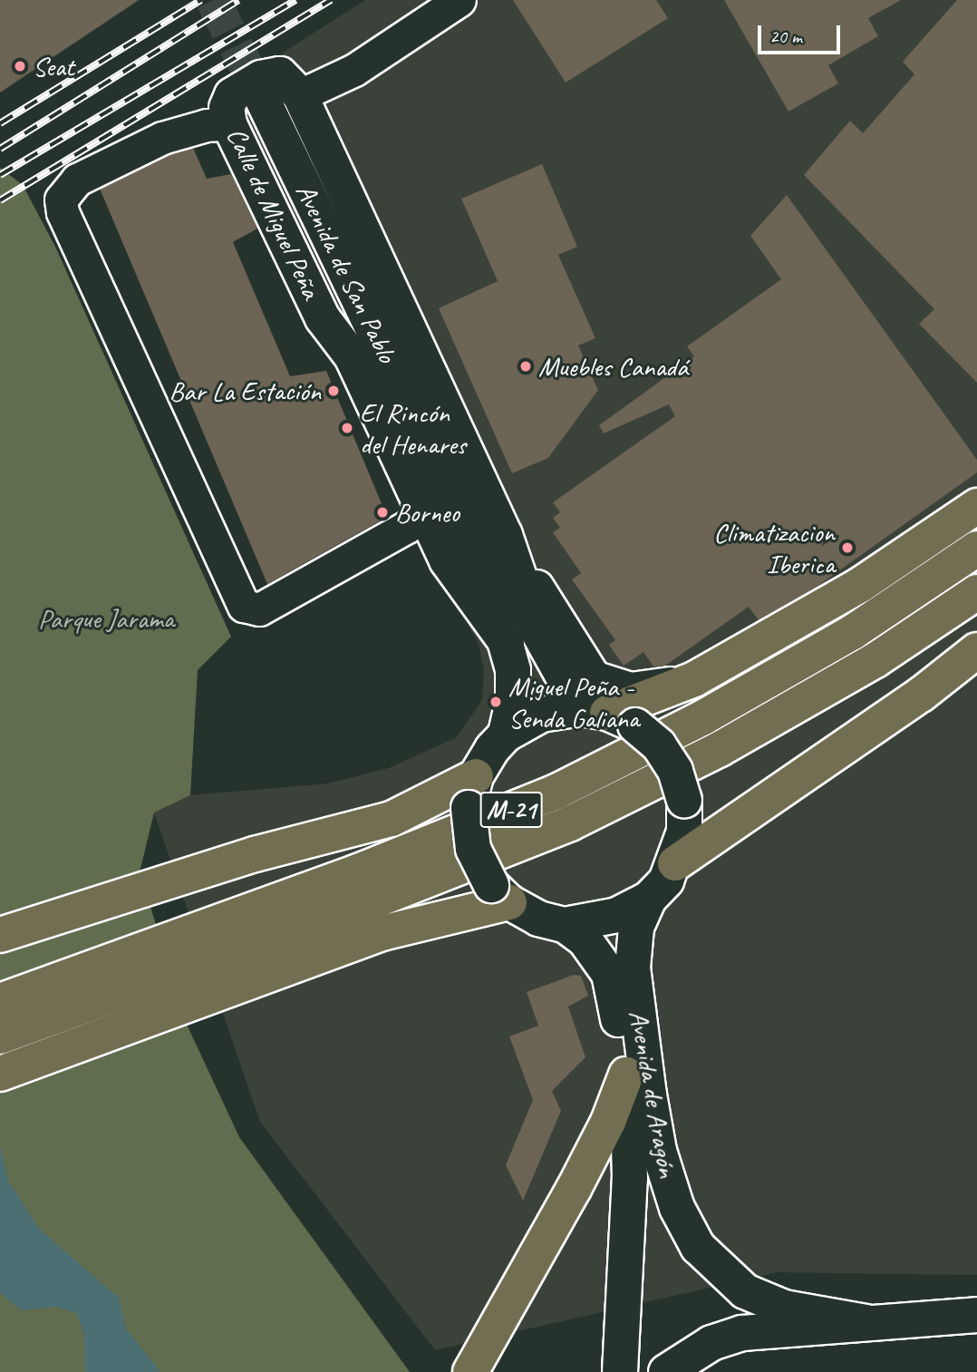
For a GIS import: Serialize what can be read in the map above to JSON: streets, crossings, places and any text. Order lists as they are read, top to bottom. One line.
{"streets":{"highway":["M-21"],"street":["Calle de Miguel Peña","Avenida de San Pablo","Avenida de Aragón"]},"crossings":[["Calle de Miguel Peña","Avenida de San Pablo"]],"parks":["Parque Jarama"],"places":["Seat","Muebles Canadá","Bar La Estación","El Rincón del Henares","Borneo","Climatizacion Iberica","Miguel Peña - Senda Galiana"],"scale_bar":"20 m"}
